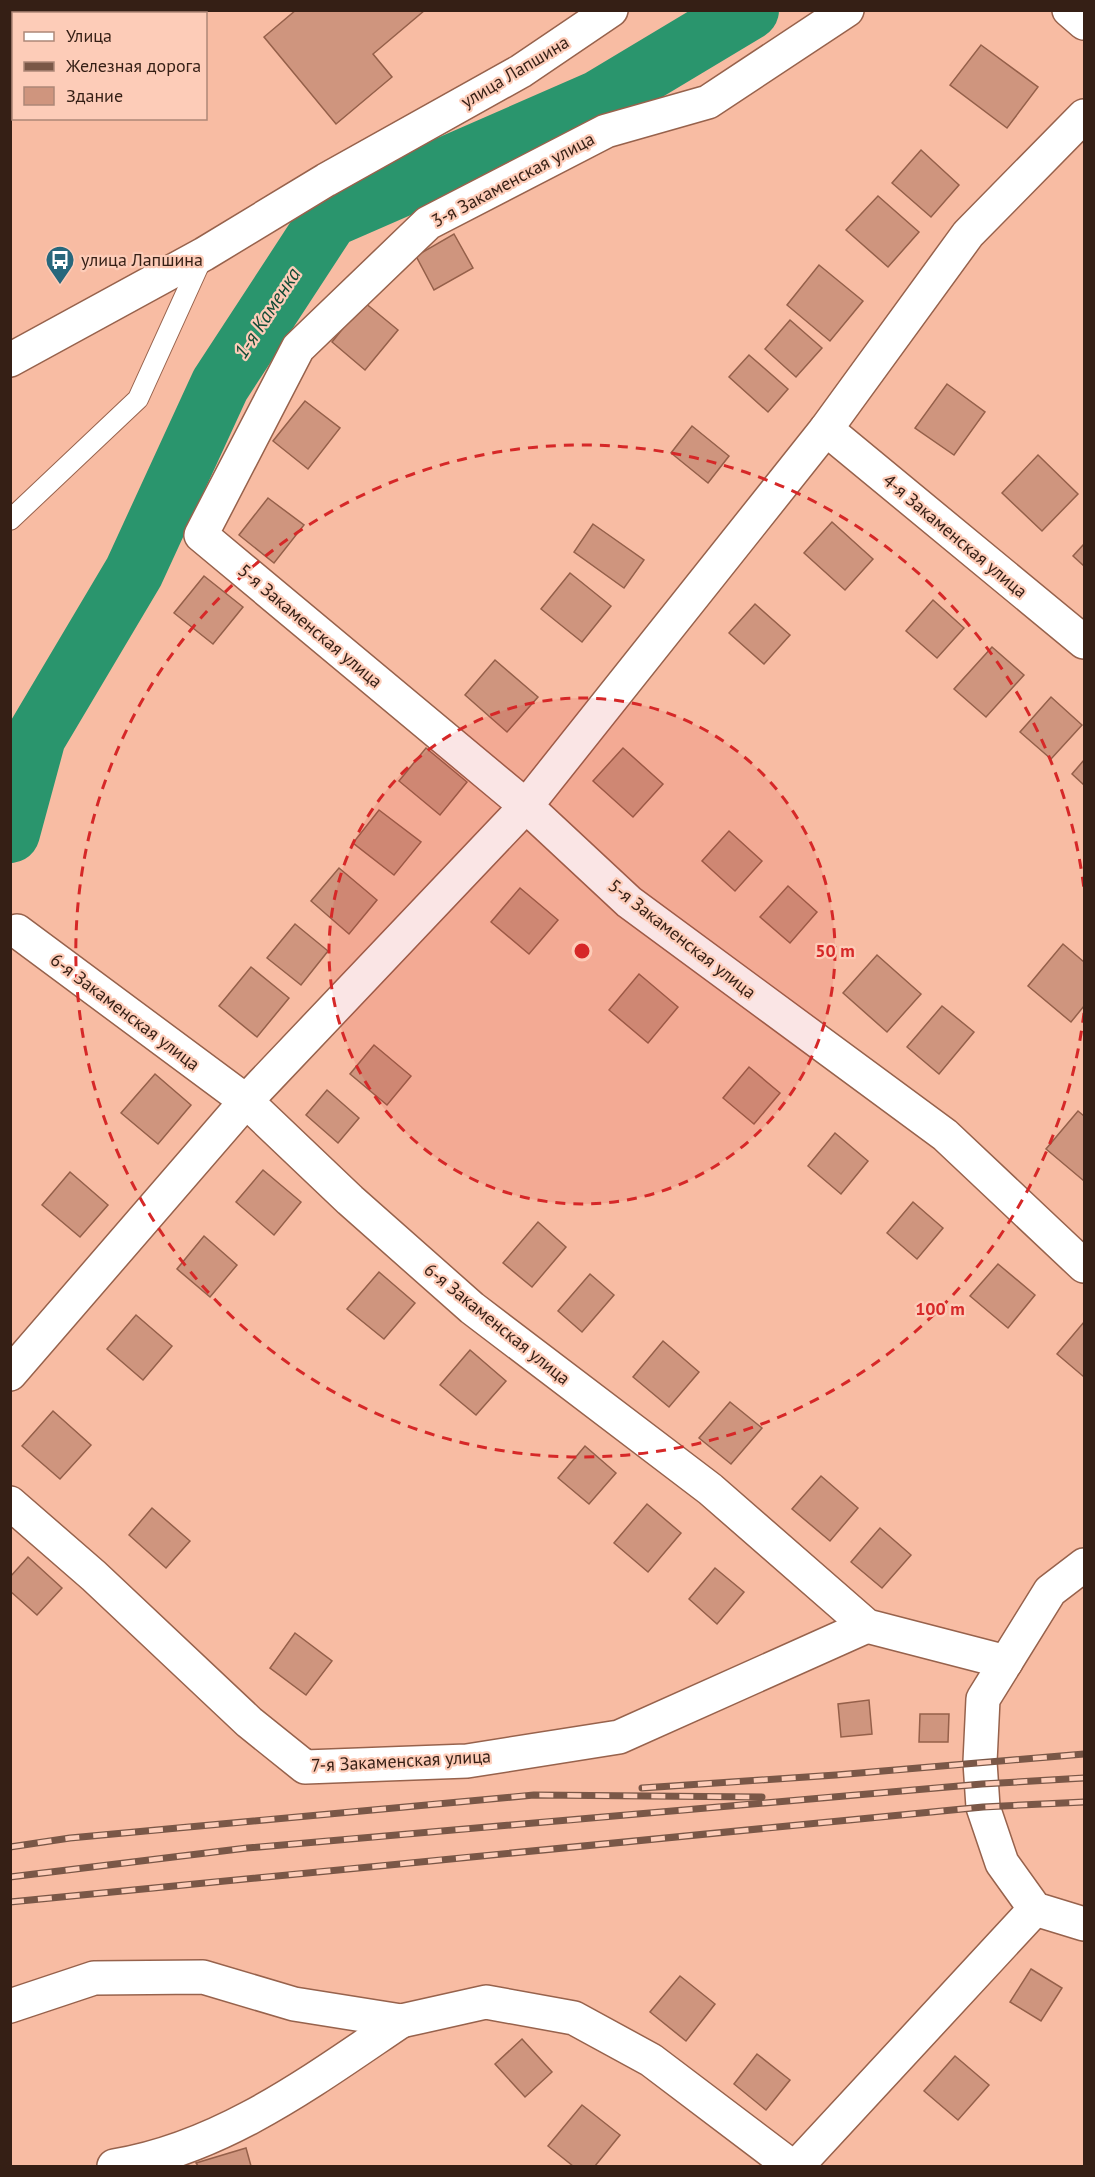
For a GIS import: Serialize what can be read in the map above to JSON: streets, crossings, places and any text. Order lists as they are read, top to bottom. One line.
{"streets":{"street":["улица Лапшина","3-я Закаменская улица","4-я Закаменская улица","5-я Закаменская улица","6-я Закаменская улица","7-я Закаменская улица"]},"crossings":[["3-я Закаменская улица","5-я Закаменская улица"],["6-я Закаменская улица","7-я Закаменская улица"]],"water":["1-я Каменка"],"places":{"bus stop":["улица Лапшина"]},"legend":["Улица","Железная дорога","Здание"],"rings":["50 m","100 m"]}
